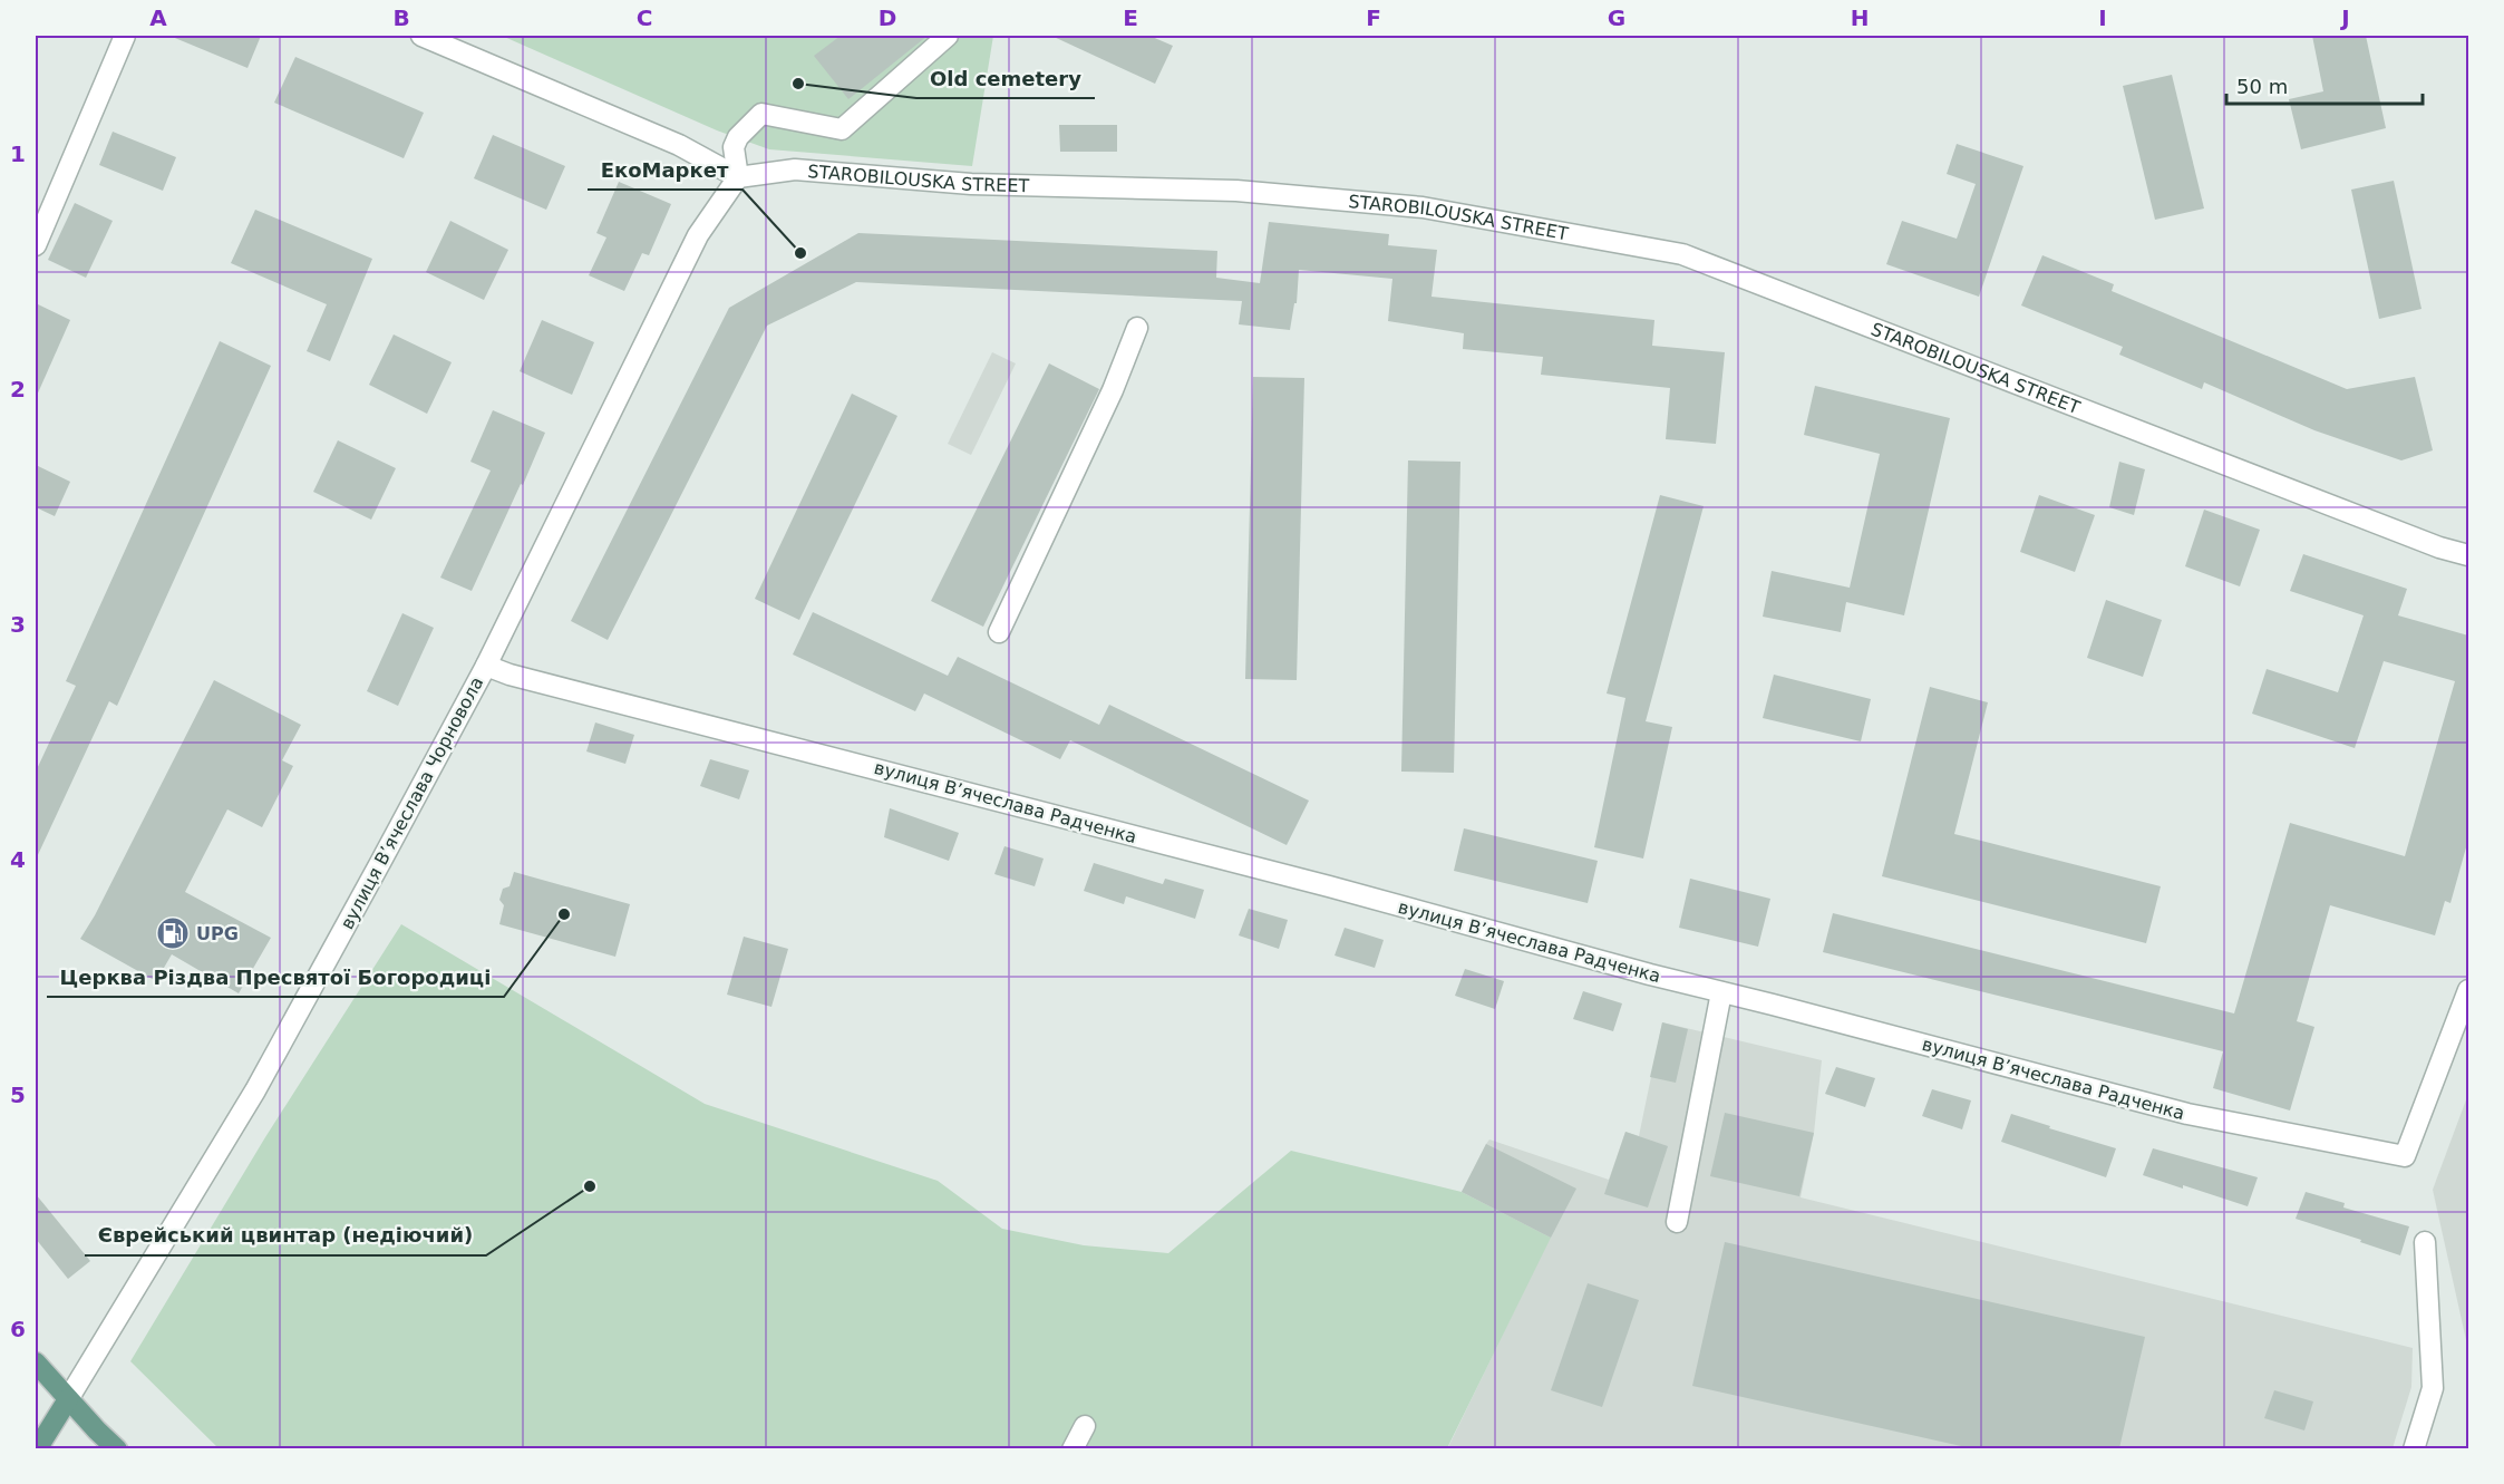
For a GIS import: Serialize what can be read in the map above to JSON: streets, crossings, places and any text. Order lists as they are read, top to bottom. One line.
{"streets":{"main road":["вулиця Вʼячеслава Чорновола"],"street":["STAROBILOUSKA STREET","вулиця Вʼячеслава Радченка"]},"crossings":[["STAROBILOUSKA STREET","вулиця Вʼячеслава Чорновола"],["вулиця Вʼячеслава Радченка","вулиця Вʼячеслава Чорновола"]],"places":{"other":["Old cemetery","ЕкоМаркет","Церква Різдва Пресвятої Богородиці","Єврейський цвинтар (недіючий)"],"fuel station":["UPG"]},"scale_bar":"50 m","grid":{"columns":["A","B","C","D","E","F","G","H","I","J"],"rows":["1","2","3","4","5","6"]}}
